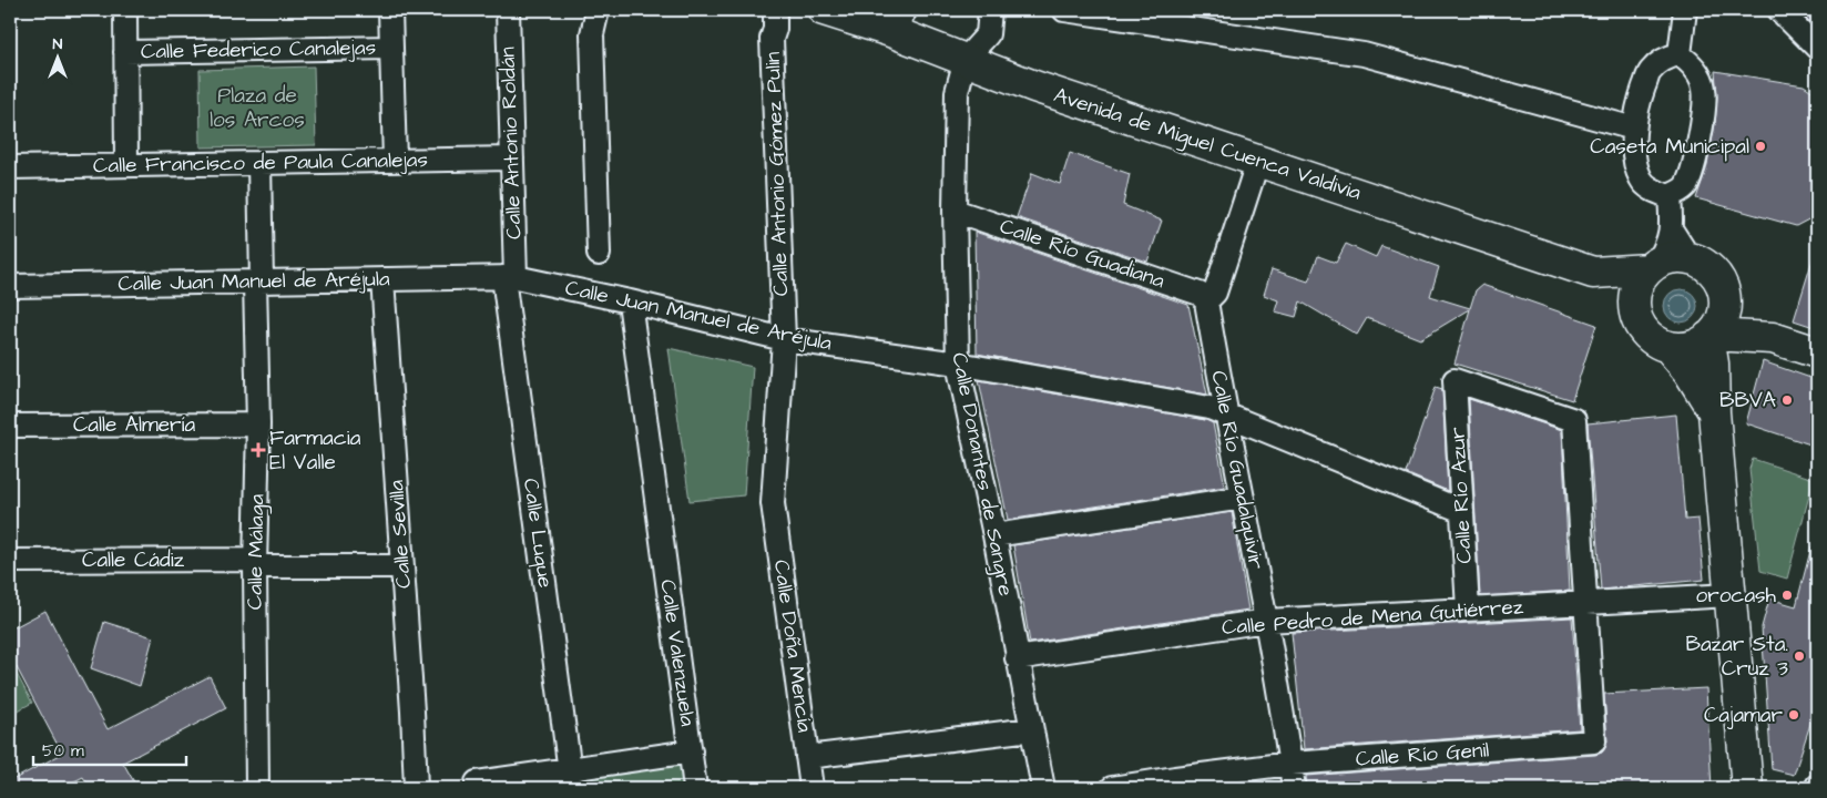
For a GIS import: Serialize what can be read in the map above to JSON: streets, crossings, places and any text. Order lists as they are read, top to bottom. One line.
{"streets":{"street":["Calle Federico Canalejas","Calle Antonio Roldán","Avenida de Miguel Cuenca Valdivia","Calle Francisco de Paula Canalejas","Calle Antonio Gómez Pulin","Calle Río Guadiana","Calle Juan Manuel de Aréjula","Calle Almería","Calle Río Guadalquivir","Calle Donantes de Sangre","Calle Río Azur","Calle Luque","Calle Sevilla","Calle Málaga","Calle Cádiz","Calle Pedro de Mena Gutiérrez","Calle Doña Mencía","Calle Valenzuela","Calle Río Genil"]},"crossings":[["Calle Antonio Roldán","Calle Francisco de Paula Canalejas"],["Calle Antonio Roldán","Calle Juan Manuel de Aréjula"],["Calle Antonio Roldán","Calle Luque"],["Avenida de Miguel Cuenca Valdivia","Calle Donantes de Sangre"],["Calle Francisco de Paula Canalejas","Calle Málaga"],["Calle Antonio Gómez Pulin","Calle Juan Manuel de Aréjula"],["Calle Antonio Gómez Pulin","Calle Doña Mencía"],["Calle Río Guadiana","Calle Río Guadalquivir"],["Calle Río Guadiana","Calle Donantes de Sangre"],["Calle Juan Manuel de Aréjula","Calle Río Guadalquivir"],["Calle Juan Manuel de Aréjula","Calle Donantes de Sangre"],["Calle Juan Manuel de Aréjula","Calle Río Azur"],["Calle Juan Manuel de Aréjula","Calle Luque"],["Calle Juan Manuel de Aréjula","Calle Sevilla"],["Calle Juan Manuel de Aréjula","Calle Málaga"],["Calle Juan Manuel de Aréjula","Calle Valenzuela"],["Calle Almería","Calle Málaga"],["Calle Río Guadalquivir","Calle Pedro de Mena Gutiérrez"],["Calle Río Guadalquivir","Calle Río Genil"],["Calle Donantes de Sangre","Calle Pedro de Mena Gutiérrez"],["Calle Río Azur","Calle Pedro de Mena Gutiérrez"],["Calle Río Azur","Calle Río Genil"],["Calle Sevilla","Calle Cádiz"],["Calle Málaga","Calle Cádiz"],["Calle Pedro de Mena Gutiérrez","Calle Río Genil"]],"parks":["Plaza de los Arcos"],"places":{"other":["Caseta Municipal","BBVA","orocash","Bazar Sta. Cruz 3","Cajamar"],"health":["Farmacia El Valle"]},"scale_bar":"50 m","north":"top"}
